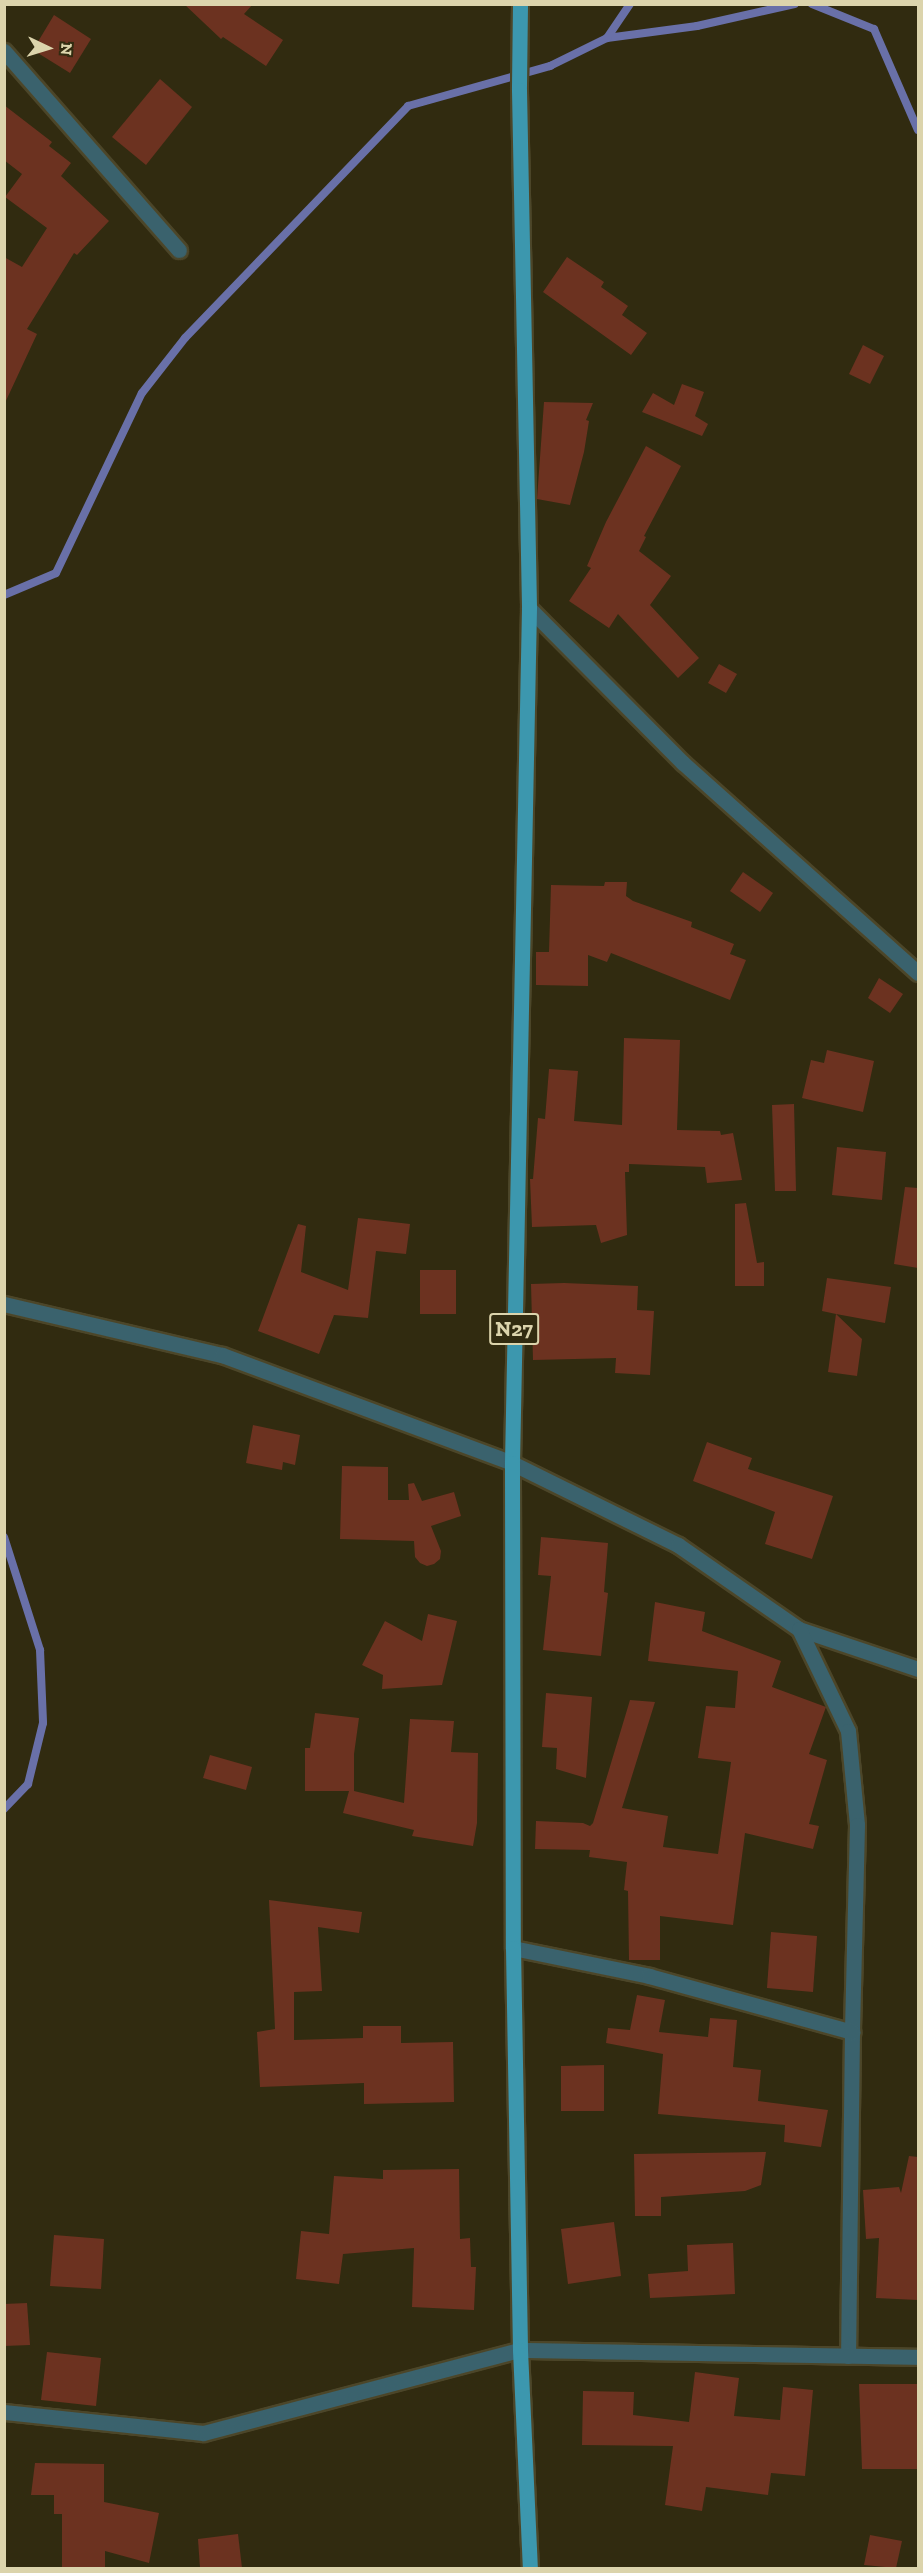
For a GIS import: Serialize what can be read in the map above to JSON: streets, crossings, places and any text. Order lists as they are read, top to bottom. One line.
{"streets":{"main road":["N27"]},"north":"right"}
